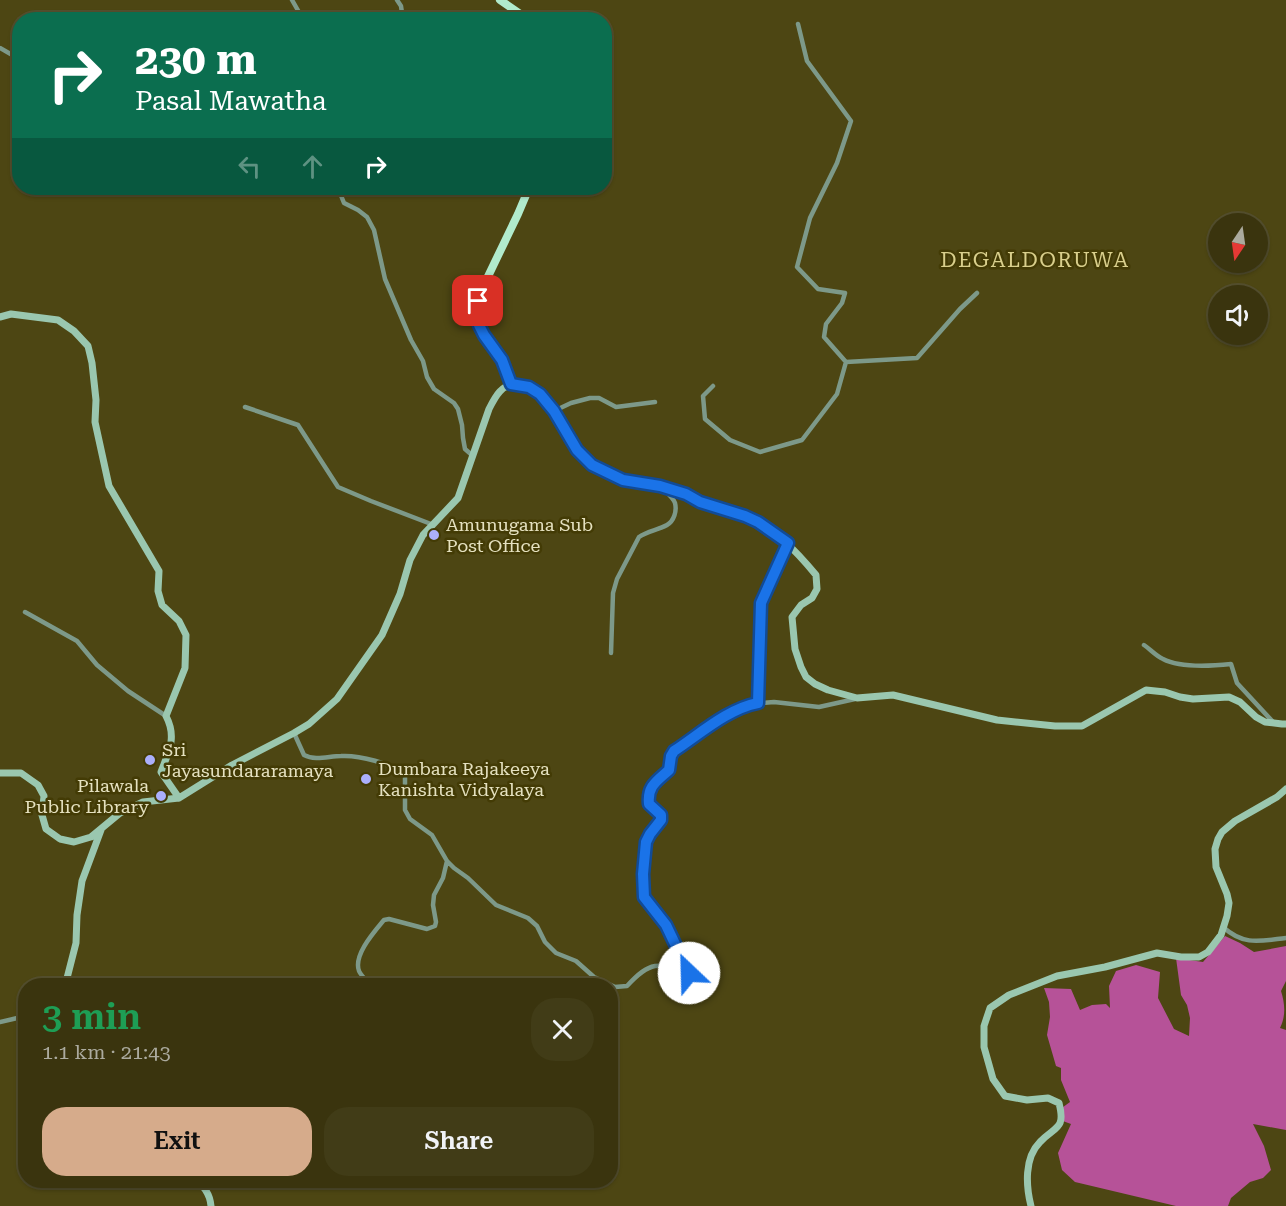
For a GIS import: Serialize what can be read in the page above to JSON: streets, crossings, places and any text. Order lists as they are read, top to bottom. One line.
{"districts":["DEGALDORUWA"],"places":["Amunugama Sub Post Office","Sri Jayasundararamaya","Dumbara Rajakeeya Kanishta Vidyalaya","Pilawala Public Library"],"north":"bottom","page":{"turn":["230 m","Pasal Mawatha"],"heading":["3 min","1.1 km · 21:43"],"buttons":["Exit","Share"]}}
